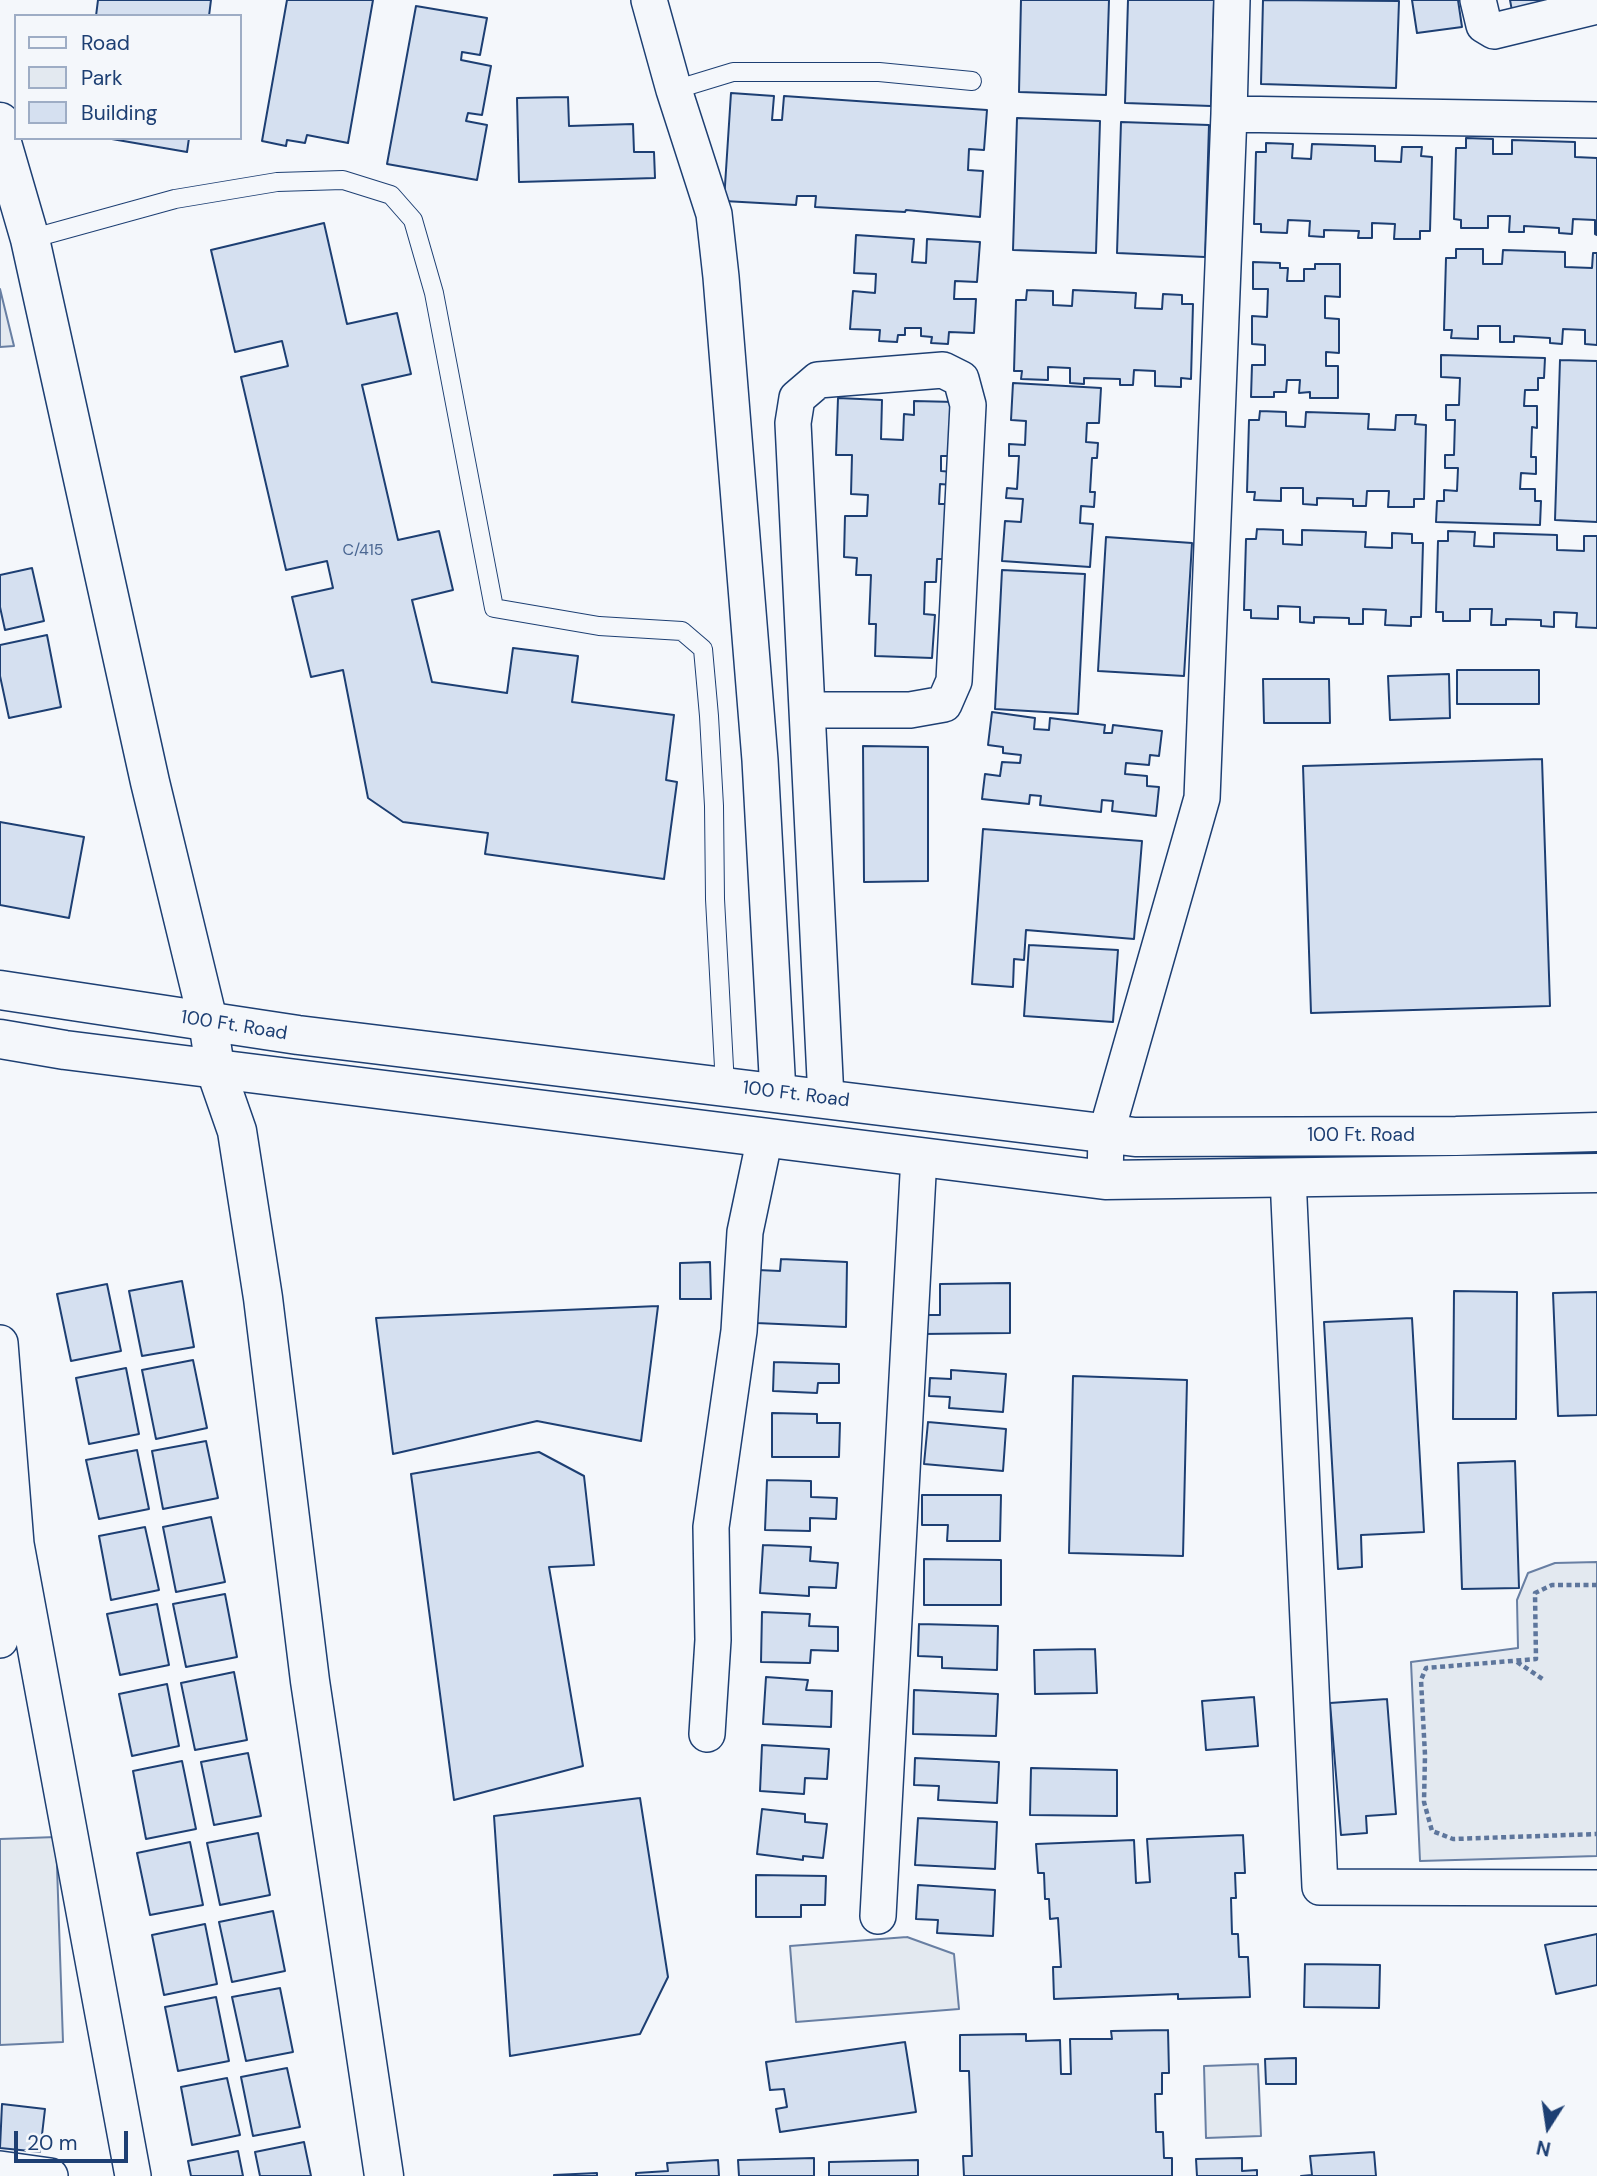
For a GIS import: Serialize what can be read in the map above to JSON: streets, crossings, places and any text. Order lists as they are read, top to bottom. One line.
{"streets":{"main road":["100 Ft. Road"]},"house_numbers":["C/415"],"legend":["Road","Park","Building"],"scale_bar":"20 m","north":"bottom"}
